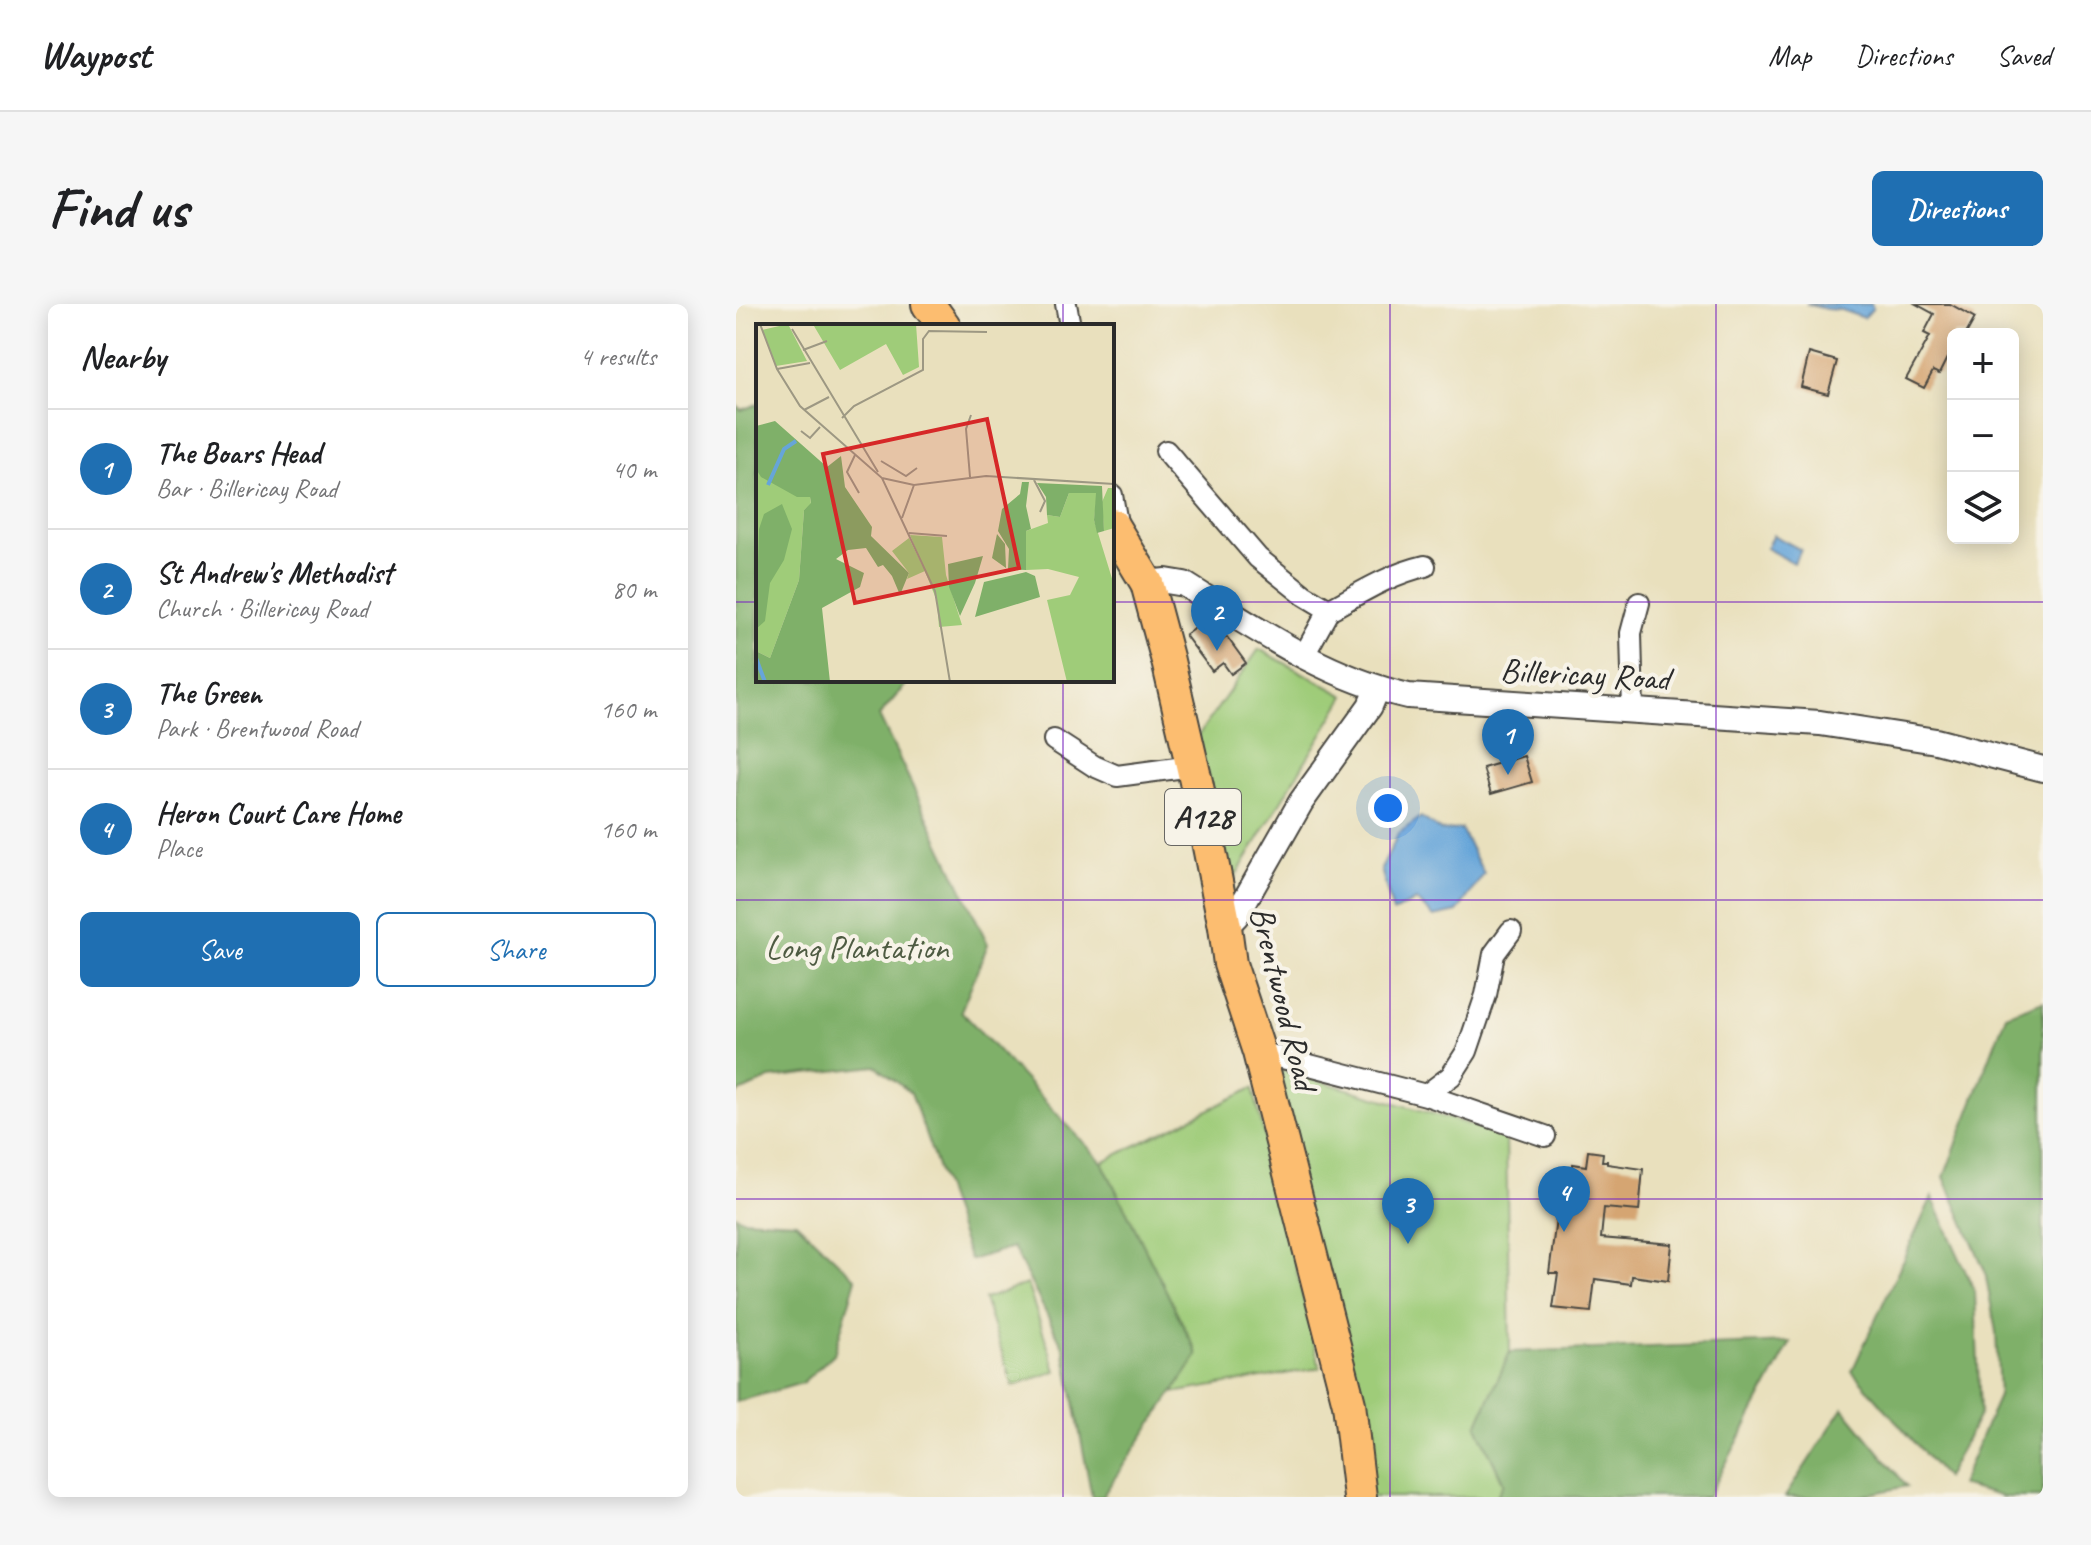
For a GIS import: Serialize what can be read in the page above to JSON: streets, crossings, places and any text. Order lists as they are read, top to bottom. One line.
{"streets":{"main road":["A128","Brentwood Road"],"street":["Billericay Road"]},"crossings":[["Billericay Road","Brentwood Road"]],"parks":["Long Plantation"],"page":{"header":"Waypost","nav":["Map","Directions","Saved"],"buttons":["Directions",["Save","Share"]],"title":"Find us","heading":["Nearby","4 results"],"map_buttons":["+","−"],"list":[{"mark":"1","name":"The Boars Head","note":"Bar · Billericay Road","value":"40 m"},{"mark":"2","name":"St Andrew's Methodist","note":"Church · Billericay Road","value":"80 m"},{"mark":"3","name":"The Green","note":"Park · Brentwood Road","value":"160 m"},{"mark":"4","name":"Heron Court Care Home","note":"Place","value":"160 m"}],"pins":["2","1","4","3"]}}
